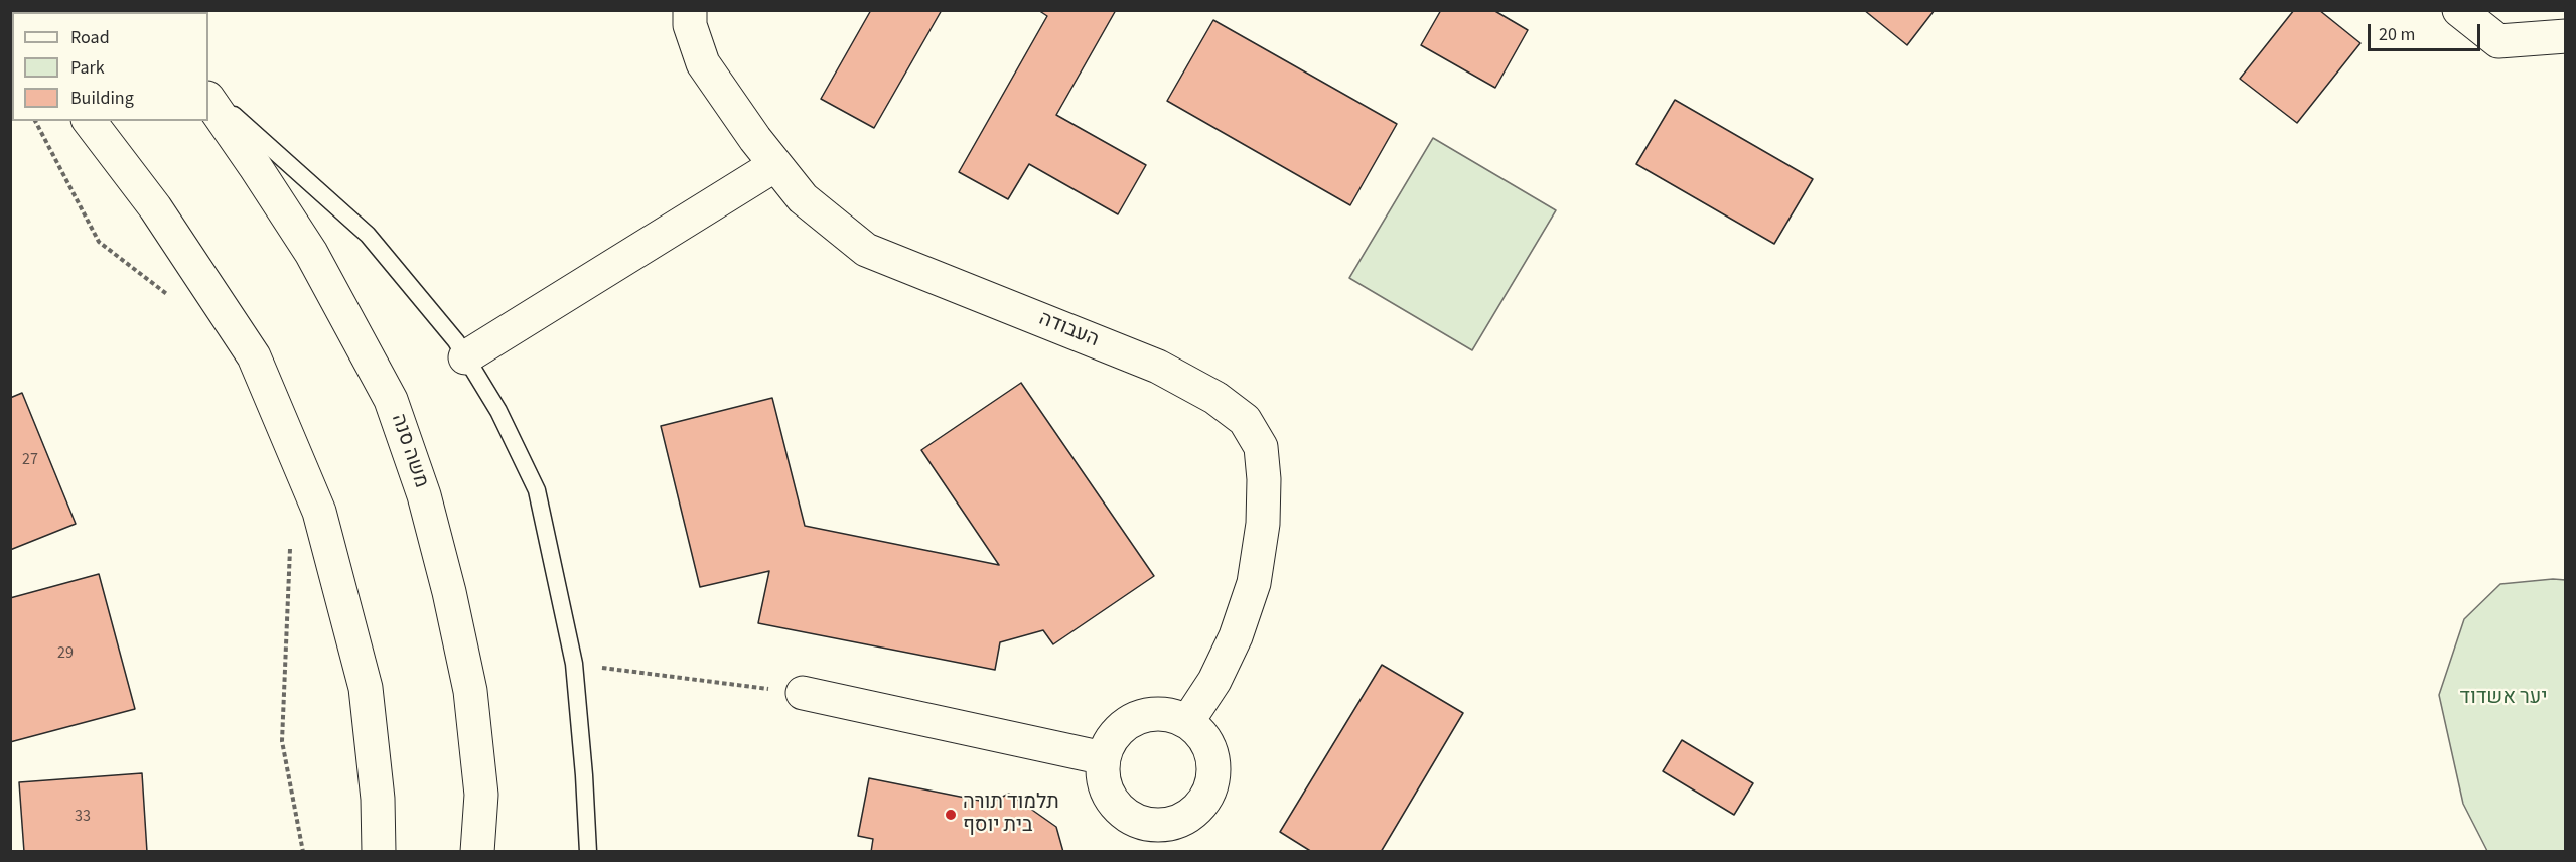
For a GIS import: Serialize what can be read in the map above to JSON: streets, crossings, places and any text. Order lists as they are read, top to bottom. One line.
{"streets":{"street":["העבודה","משה סנה"]},"parks":["יער אשדוד"],"places":["תלמוד תורה בית יוסף"],"house_numbers":["27","29","33"],"legend":["Road","Park","Building"],"scale_bar":"20 m"}
